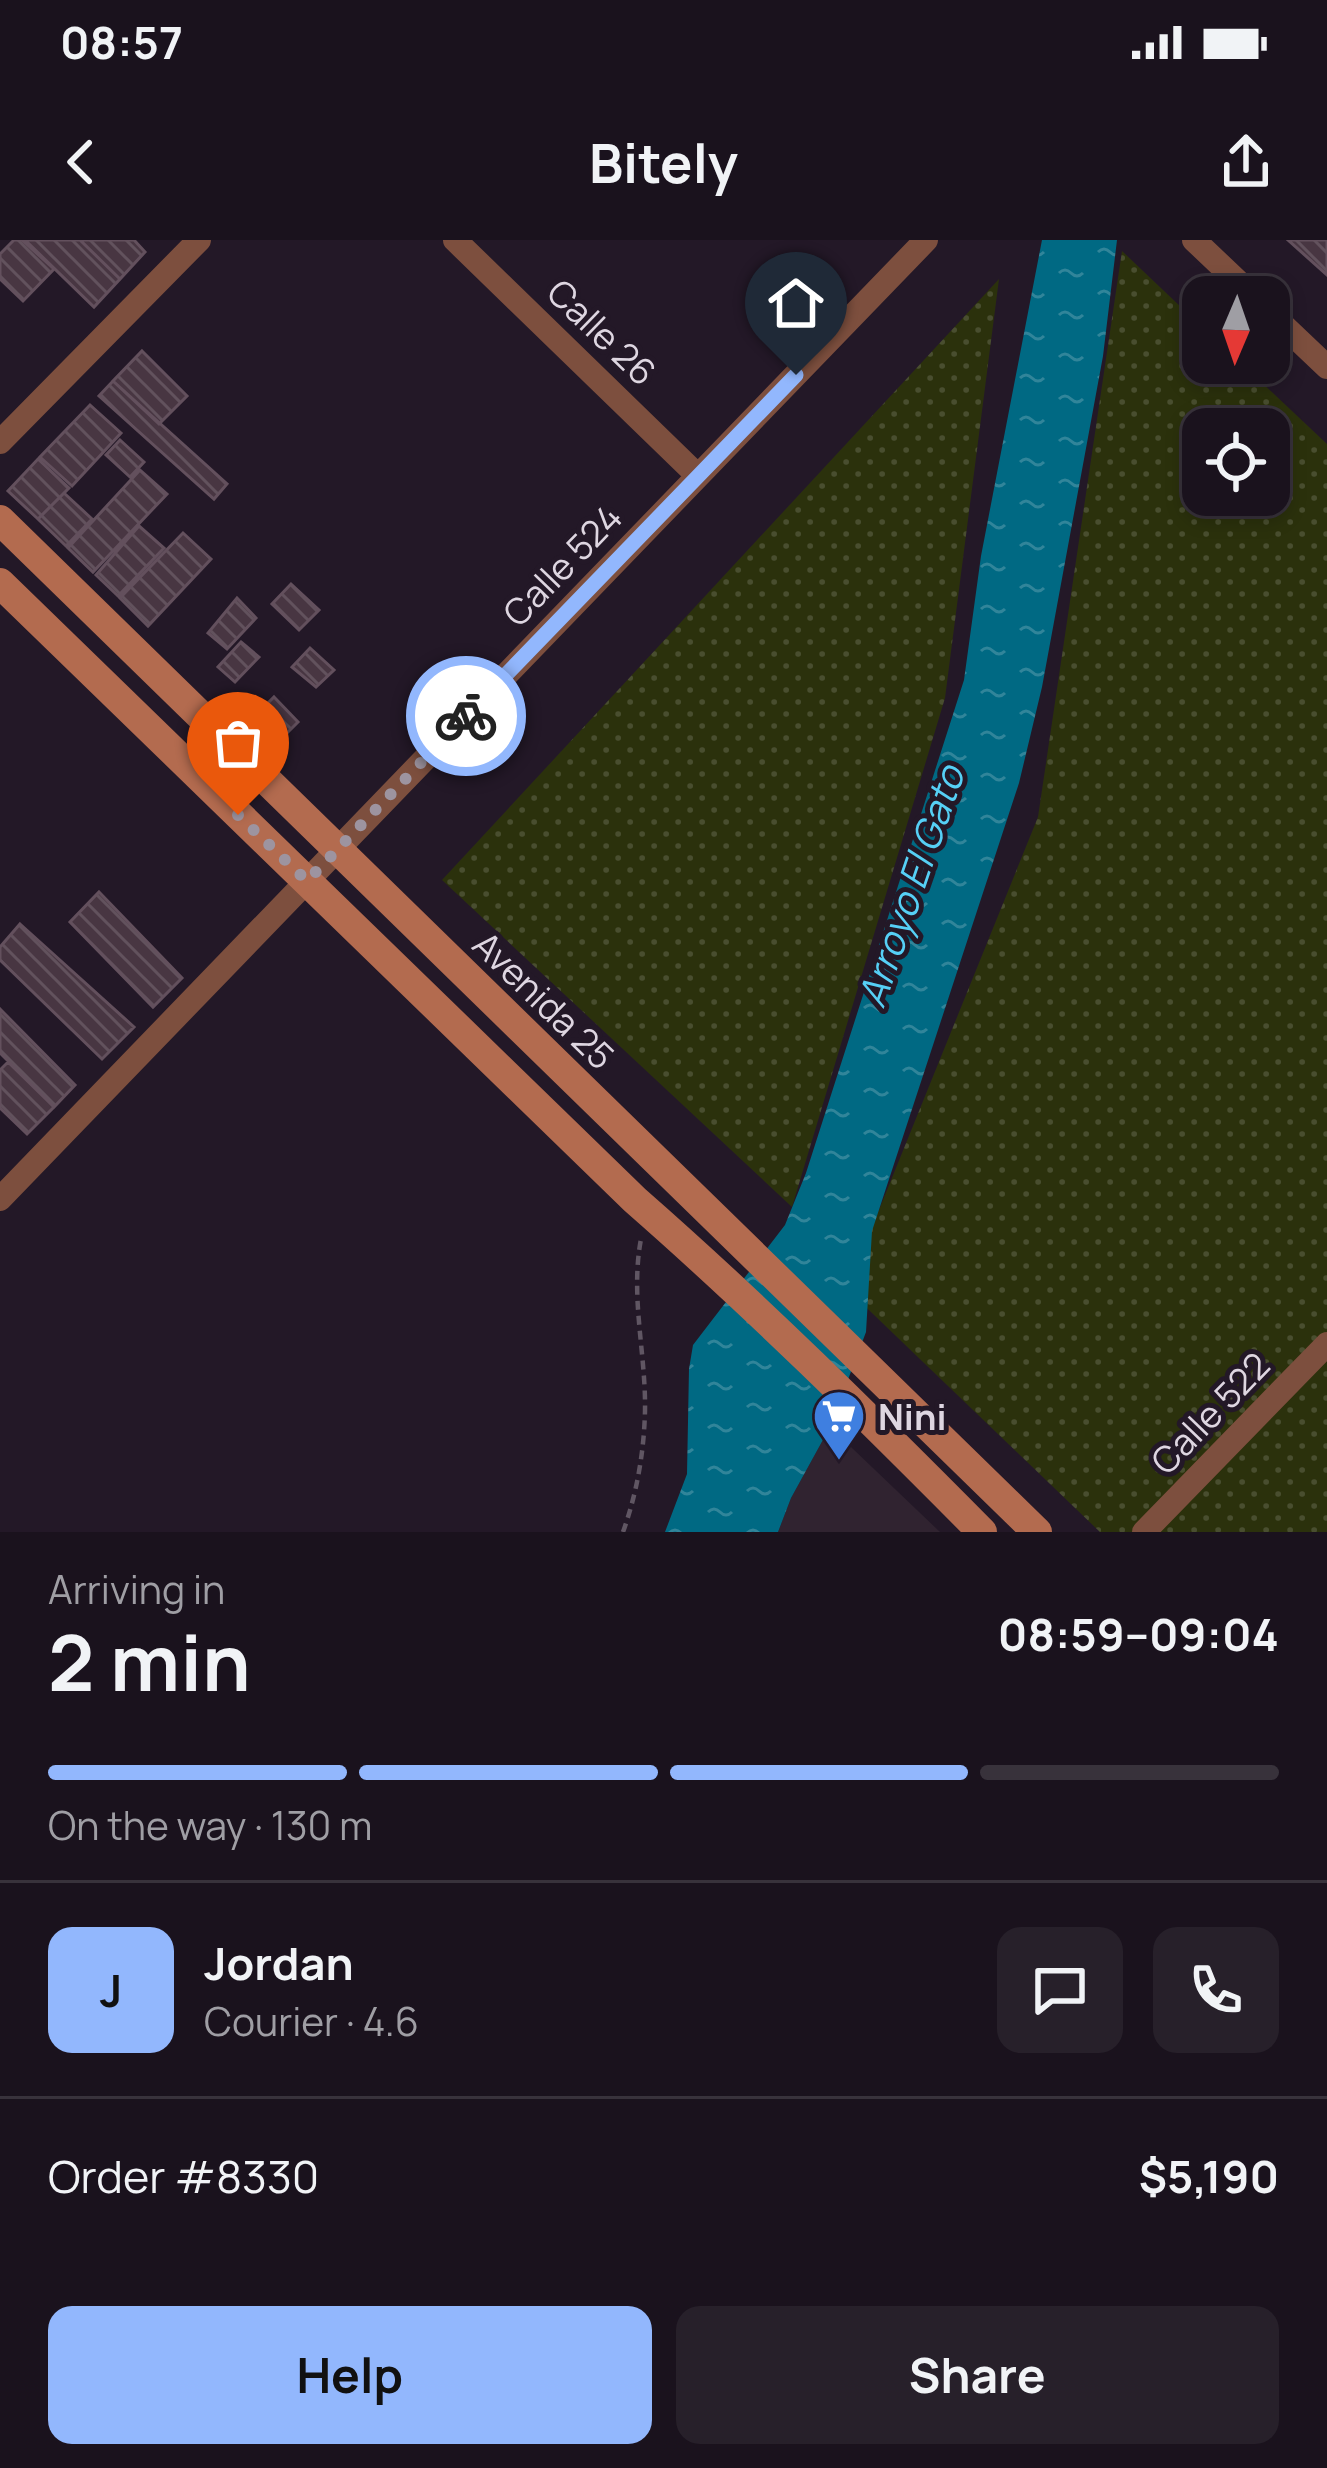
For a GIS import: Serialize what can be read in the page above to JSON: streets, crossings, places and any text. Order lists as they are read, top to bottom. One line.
{"streets":{"main road":["Avenida 25"],"street":["Calle 26","Calle 524","Calle 522"]},"crossings":[["Calle 26","Calle 524"],["Calle 524","Avenida 25"]],"water":["Arroyo El Gato"],"places":{"supermarket":["Nini"]},"north":"bottom","page":{"status":"08:57","header":"Bitely","heading":["2 min","Arriving in","08:59–09:04"],"panel":["Jordan","Courier · 4.6","Order #8330","$5,190"],"bar":"On the way · 130 m","round":"J","buttons":["Help","Share"]}}
